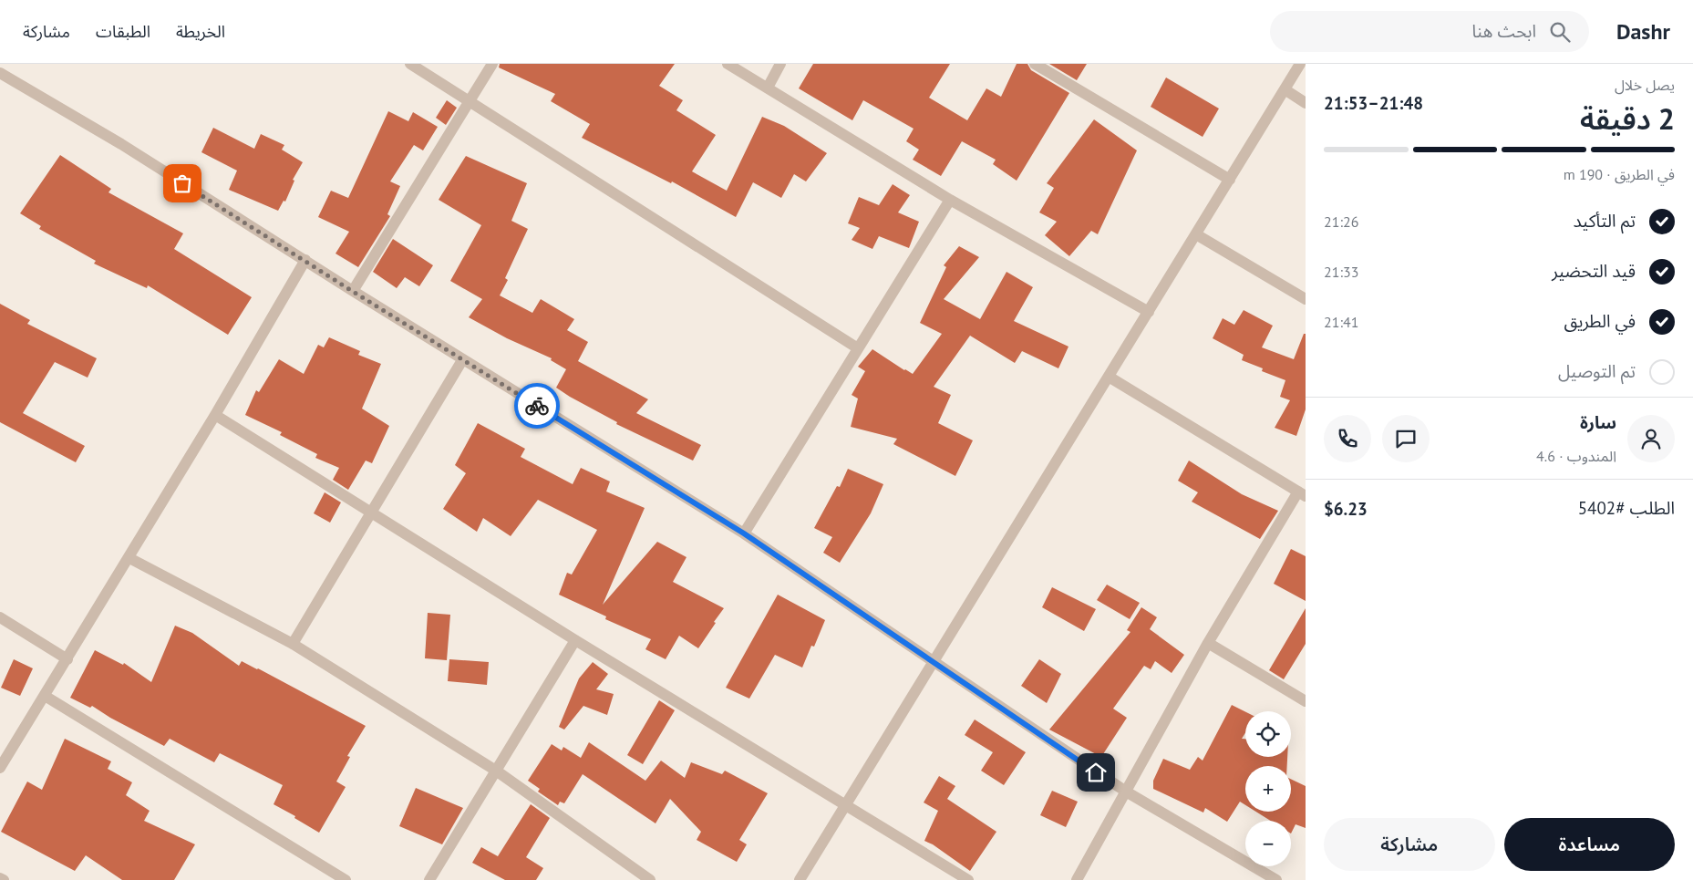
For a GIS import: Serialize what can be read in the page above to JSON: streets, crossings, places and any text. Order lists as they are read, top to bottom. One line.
{"page":{"header":"Dashr","search":"ابحث هنا","nav":["الخريطة","الطبقات","مشاركة"],"heading":["2 دقيقة","يصل خلال","21:48–21:53"],"panel":["سارة","المندوب · 4.6","الطلب #5402","$6.23"],"bar":"في الطريق · 190 m","list":[["تم التأكيد","21:26"],["قيد التحضير","21:33"],["في الطريق","21:41"],"تم التوصيل"],"map_buttons":["+","−"],"buttons":["مساعدة","مشاركة"]}}
